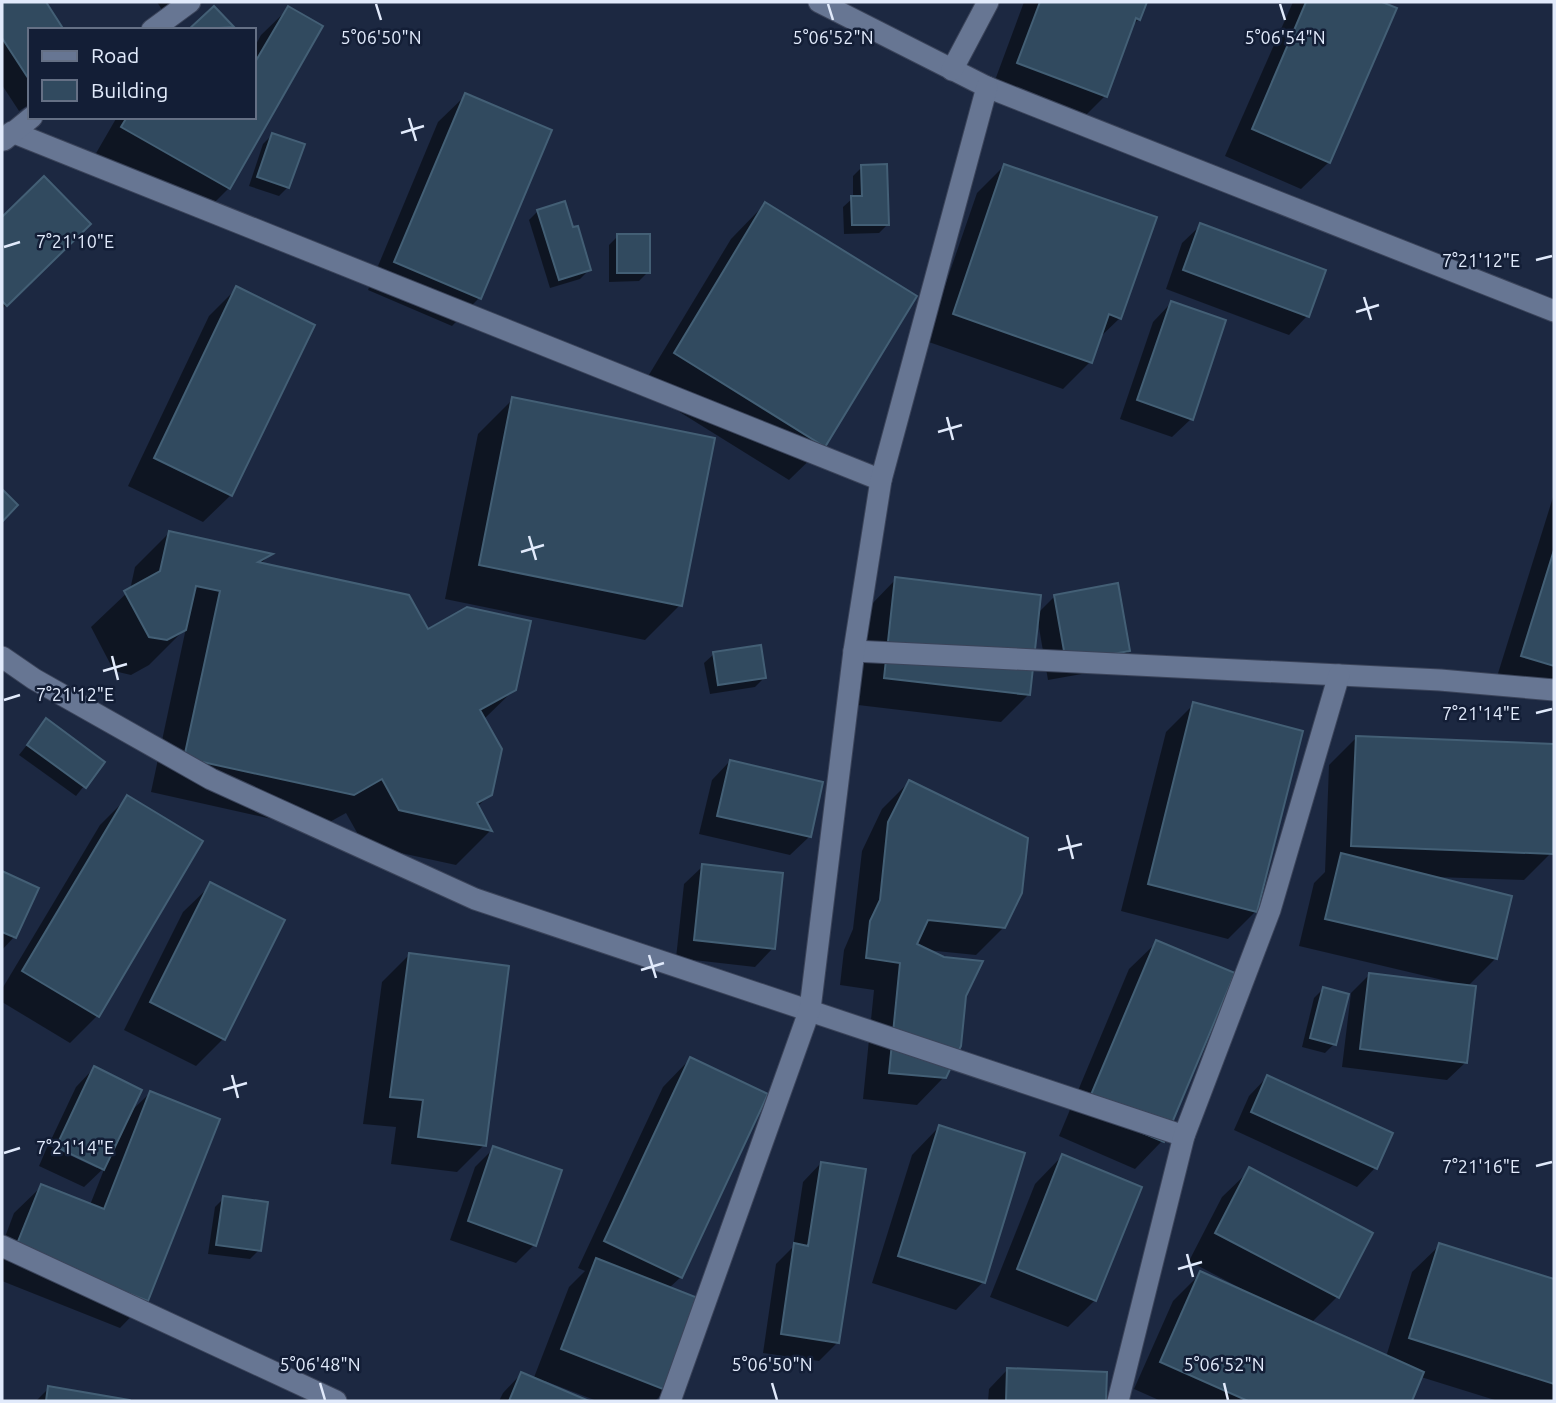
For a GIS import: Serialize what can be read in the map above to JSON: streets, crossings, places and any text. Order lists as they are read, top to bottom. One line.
{"legend":["Road","Building"],"coordinates":["5°06'50\"N","5°06'52\"N","5°06'54\"N","7°21'10\"E","7°21'12\"E","7°21'14\"E","7°21'16\"E","5°06'48\"N"]}
